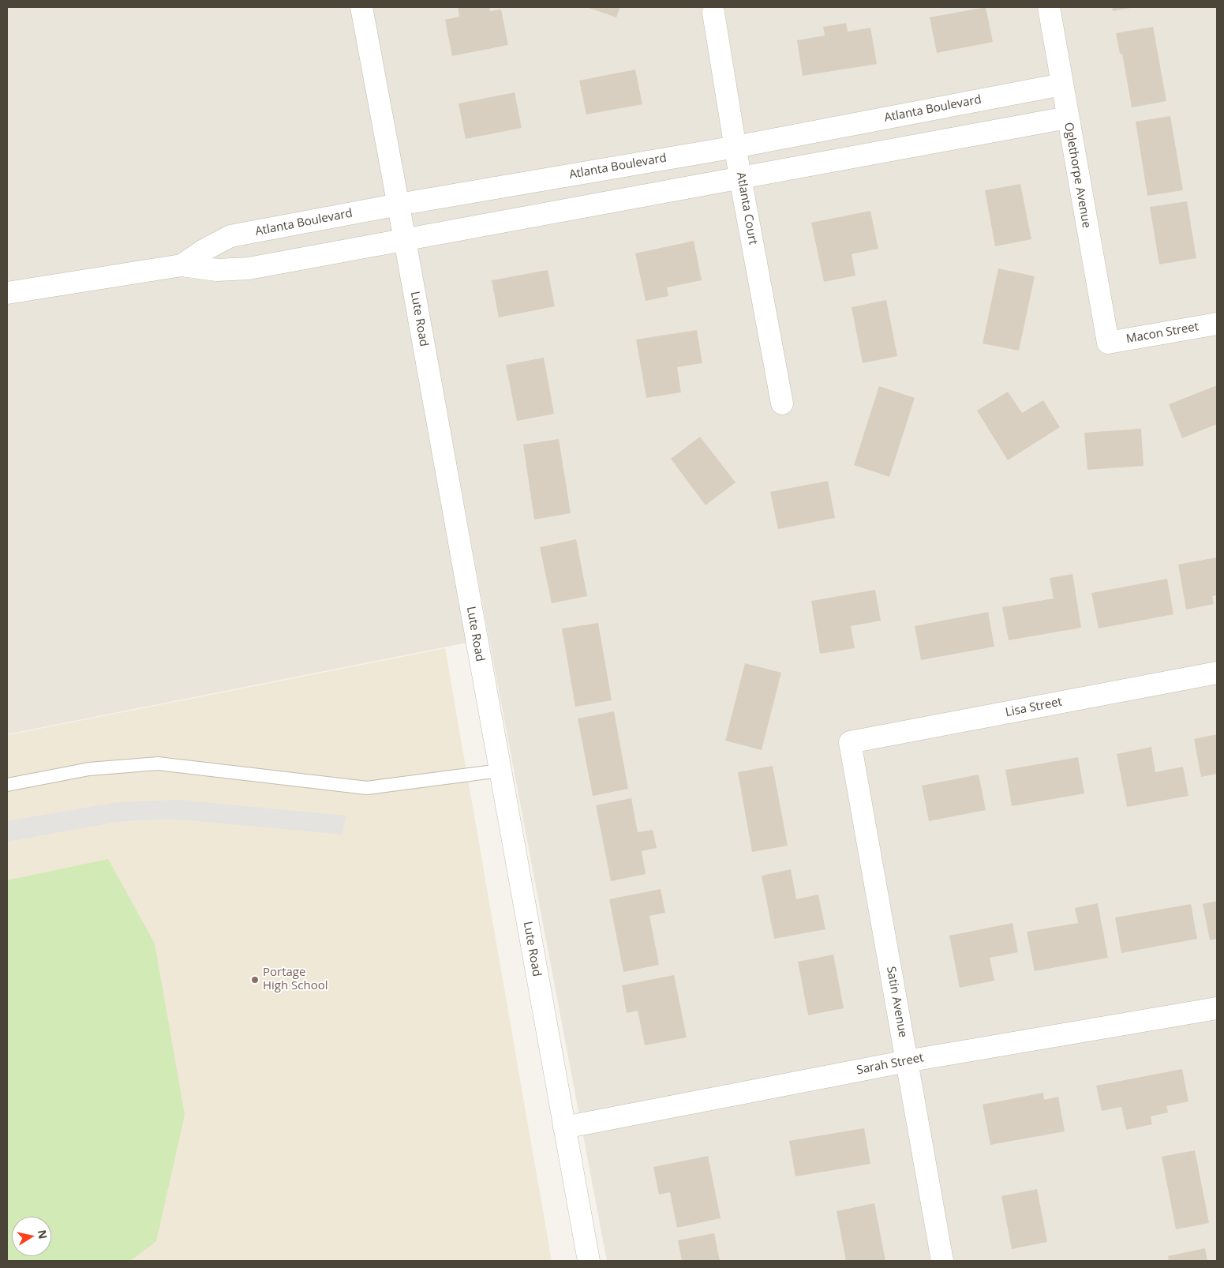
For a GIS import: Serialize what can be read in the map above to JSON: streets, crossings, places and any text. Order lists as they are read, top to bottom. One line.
{"streets":{"street":["Atlanta Boulevard","Oglethorpe Avenue","Atlanta Court","Lute Road","Macon Street","Lisa Street","Satin Avenue","Sarah Street"]},"crossings":[["Atlanta Boulevard","Oglethorpe Avenue"],["Atlanta Boulevard","Atlanta Court"],["Atlanta Boulevard","Lute Road"],["Oglethorpe Avenue","Macon Street"],["Lute Road","Sarah Street"],["Lisa Street","Satin Avenue"],["Satin Avenue","Sarah Street"]],"places":["Portage High School"],"north":"right"}
